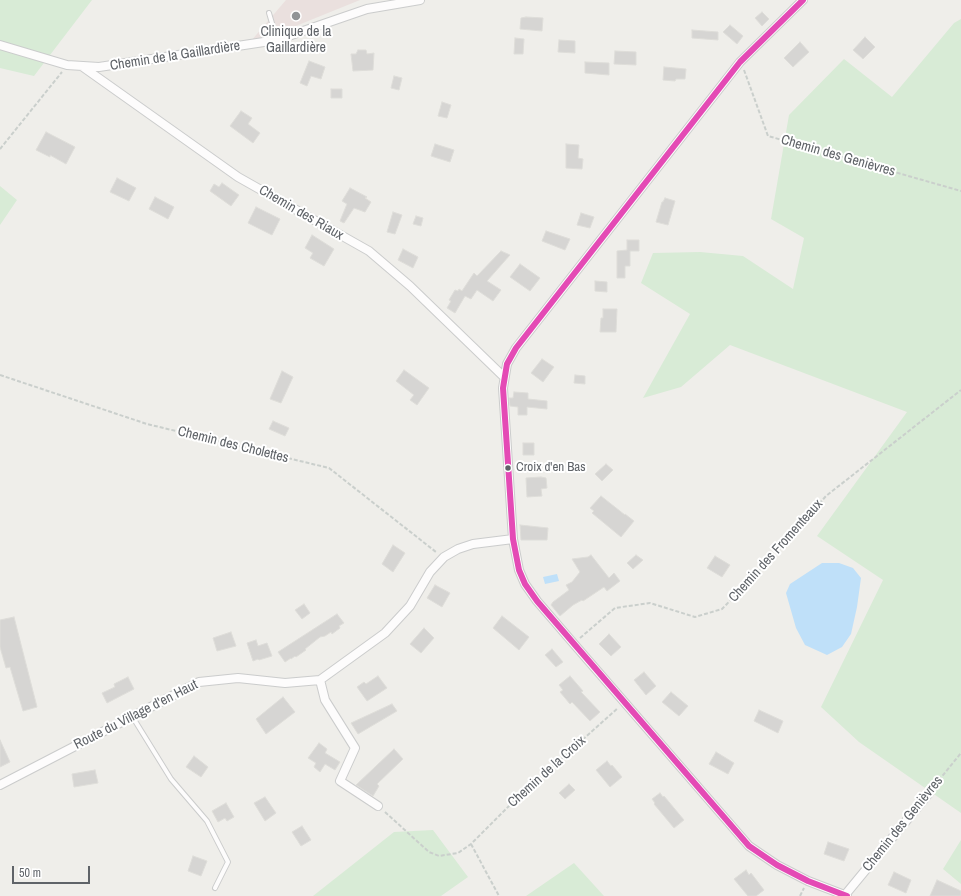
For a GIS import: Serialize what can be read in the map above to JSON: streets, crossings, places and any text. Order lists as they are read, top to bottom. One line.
{"streets":{"street":["Chemin de la Gaillardière","Chemin des Genièvres","Chemin des Riaux","Route du Village d'en Haut"],"path":["Chemin des Cholettes","Chemin des Fromenteaux","Chemin de la Croix"]},"crossings":[["Chemin de la Gaillardière","Chemin des Riaux"]],"places":["Clinique de la Gaillardière","Croix d'en Bas"],"scale_bar":"50 m"}
